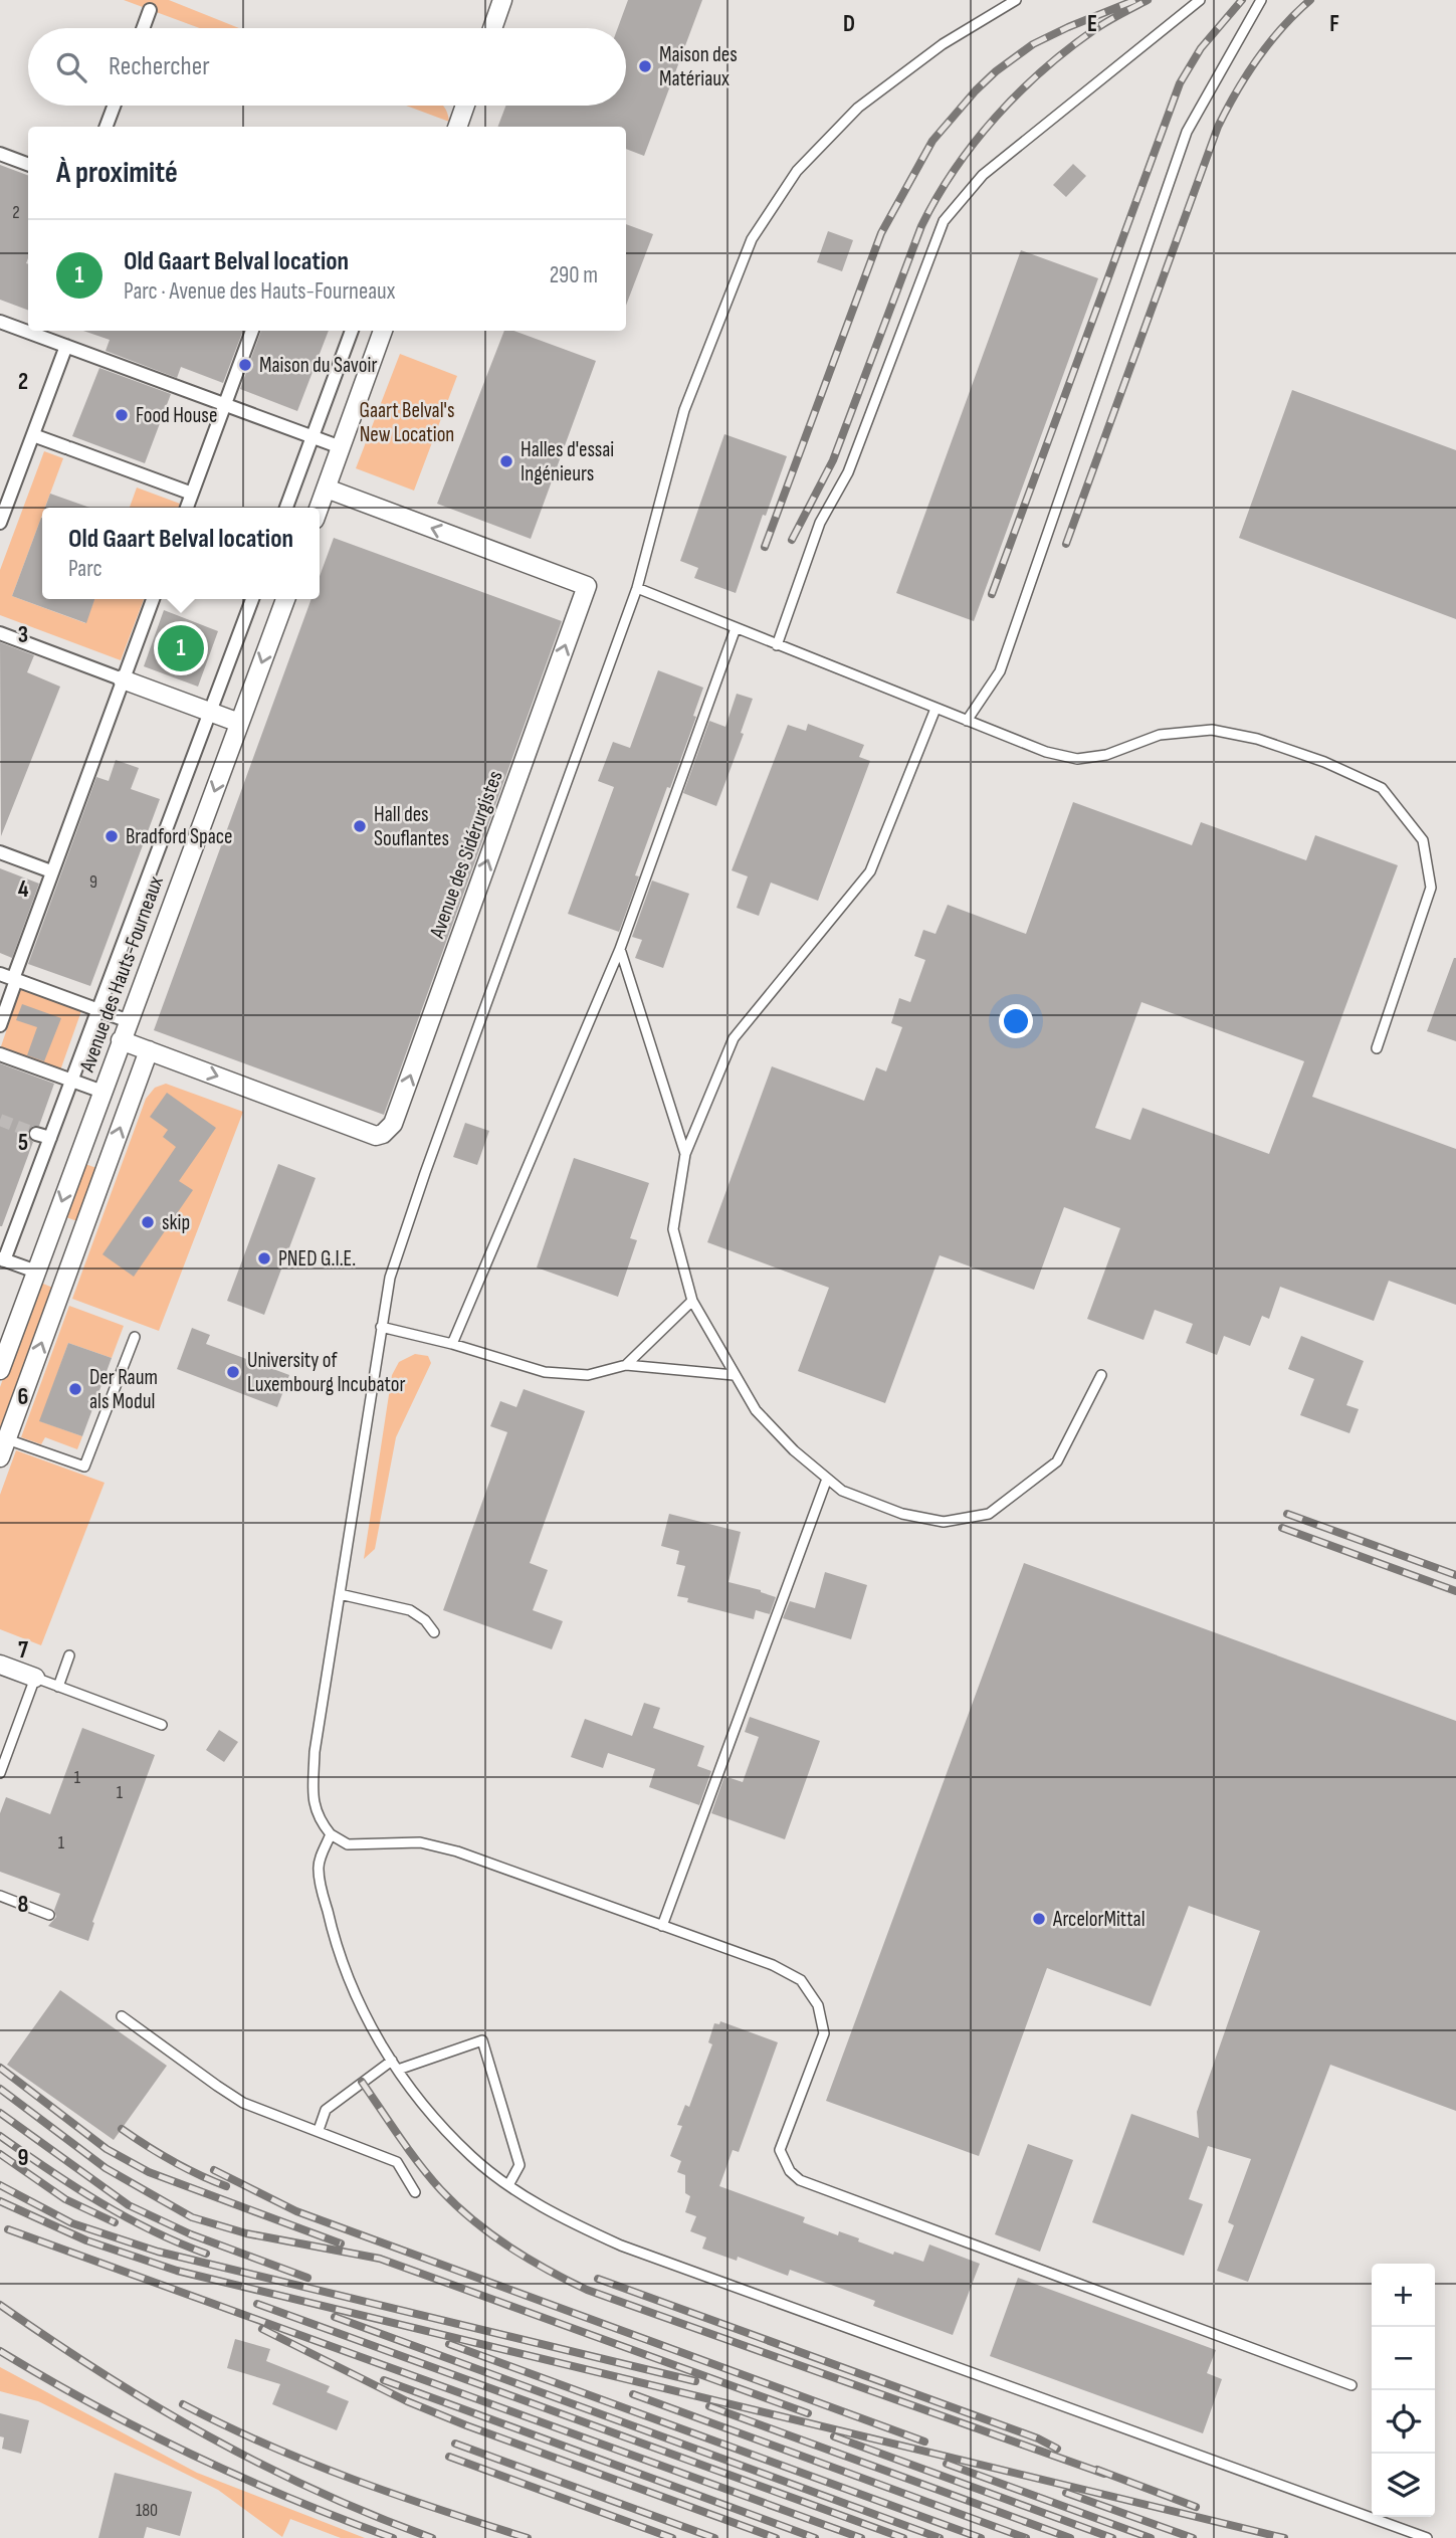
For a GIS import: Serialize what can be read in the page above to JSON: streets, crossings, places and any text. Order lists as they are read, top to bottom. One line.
{"streets":{"street":["Avenue des Sidérurgistes","Avenue des Hauts-Fourneaux"]},"crossings":[["Avenue des Sidérurgistes","Avenue des Hauts-Fourneaux"]],"parks":["Gaart Belval's New Location"],"places":["Maison des Matériaux","Maison du Savoir","Food House","Halles d'essai Ingénieurs","Hall des Souflantes","Bradford Space","skip","PNED G.I.E.","University of Luxembourg Incubator","Der Raum als Modul","ArcelorMittal"],"house_numbers":["2","9","1","1","1","180"],"page":{"search":"Rechercher","heading":"À proximité","list":[{"mark":"1","name":"Old Gaart Belval location","note":"Parc · Avenue des Hauts-Fourneaux","value":"290 m"}],"popup":["Old Gaart Belval location","Parc"],"pins":"1","map_buttons":["+","−"]},"grid":{"columns":["D","E","F"],"rows":["2","3","4","5","6","7","8","9"]}}
